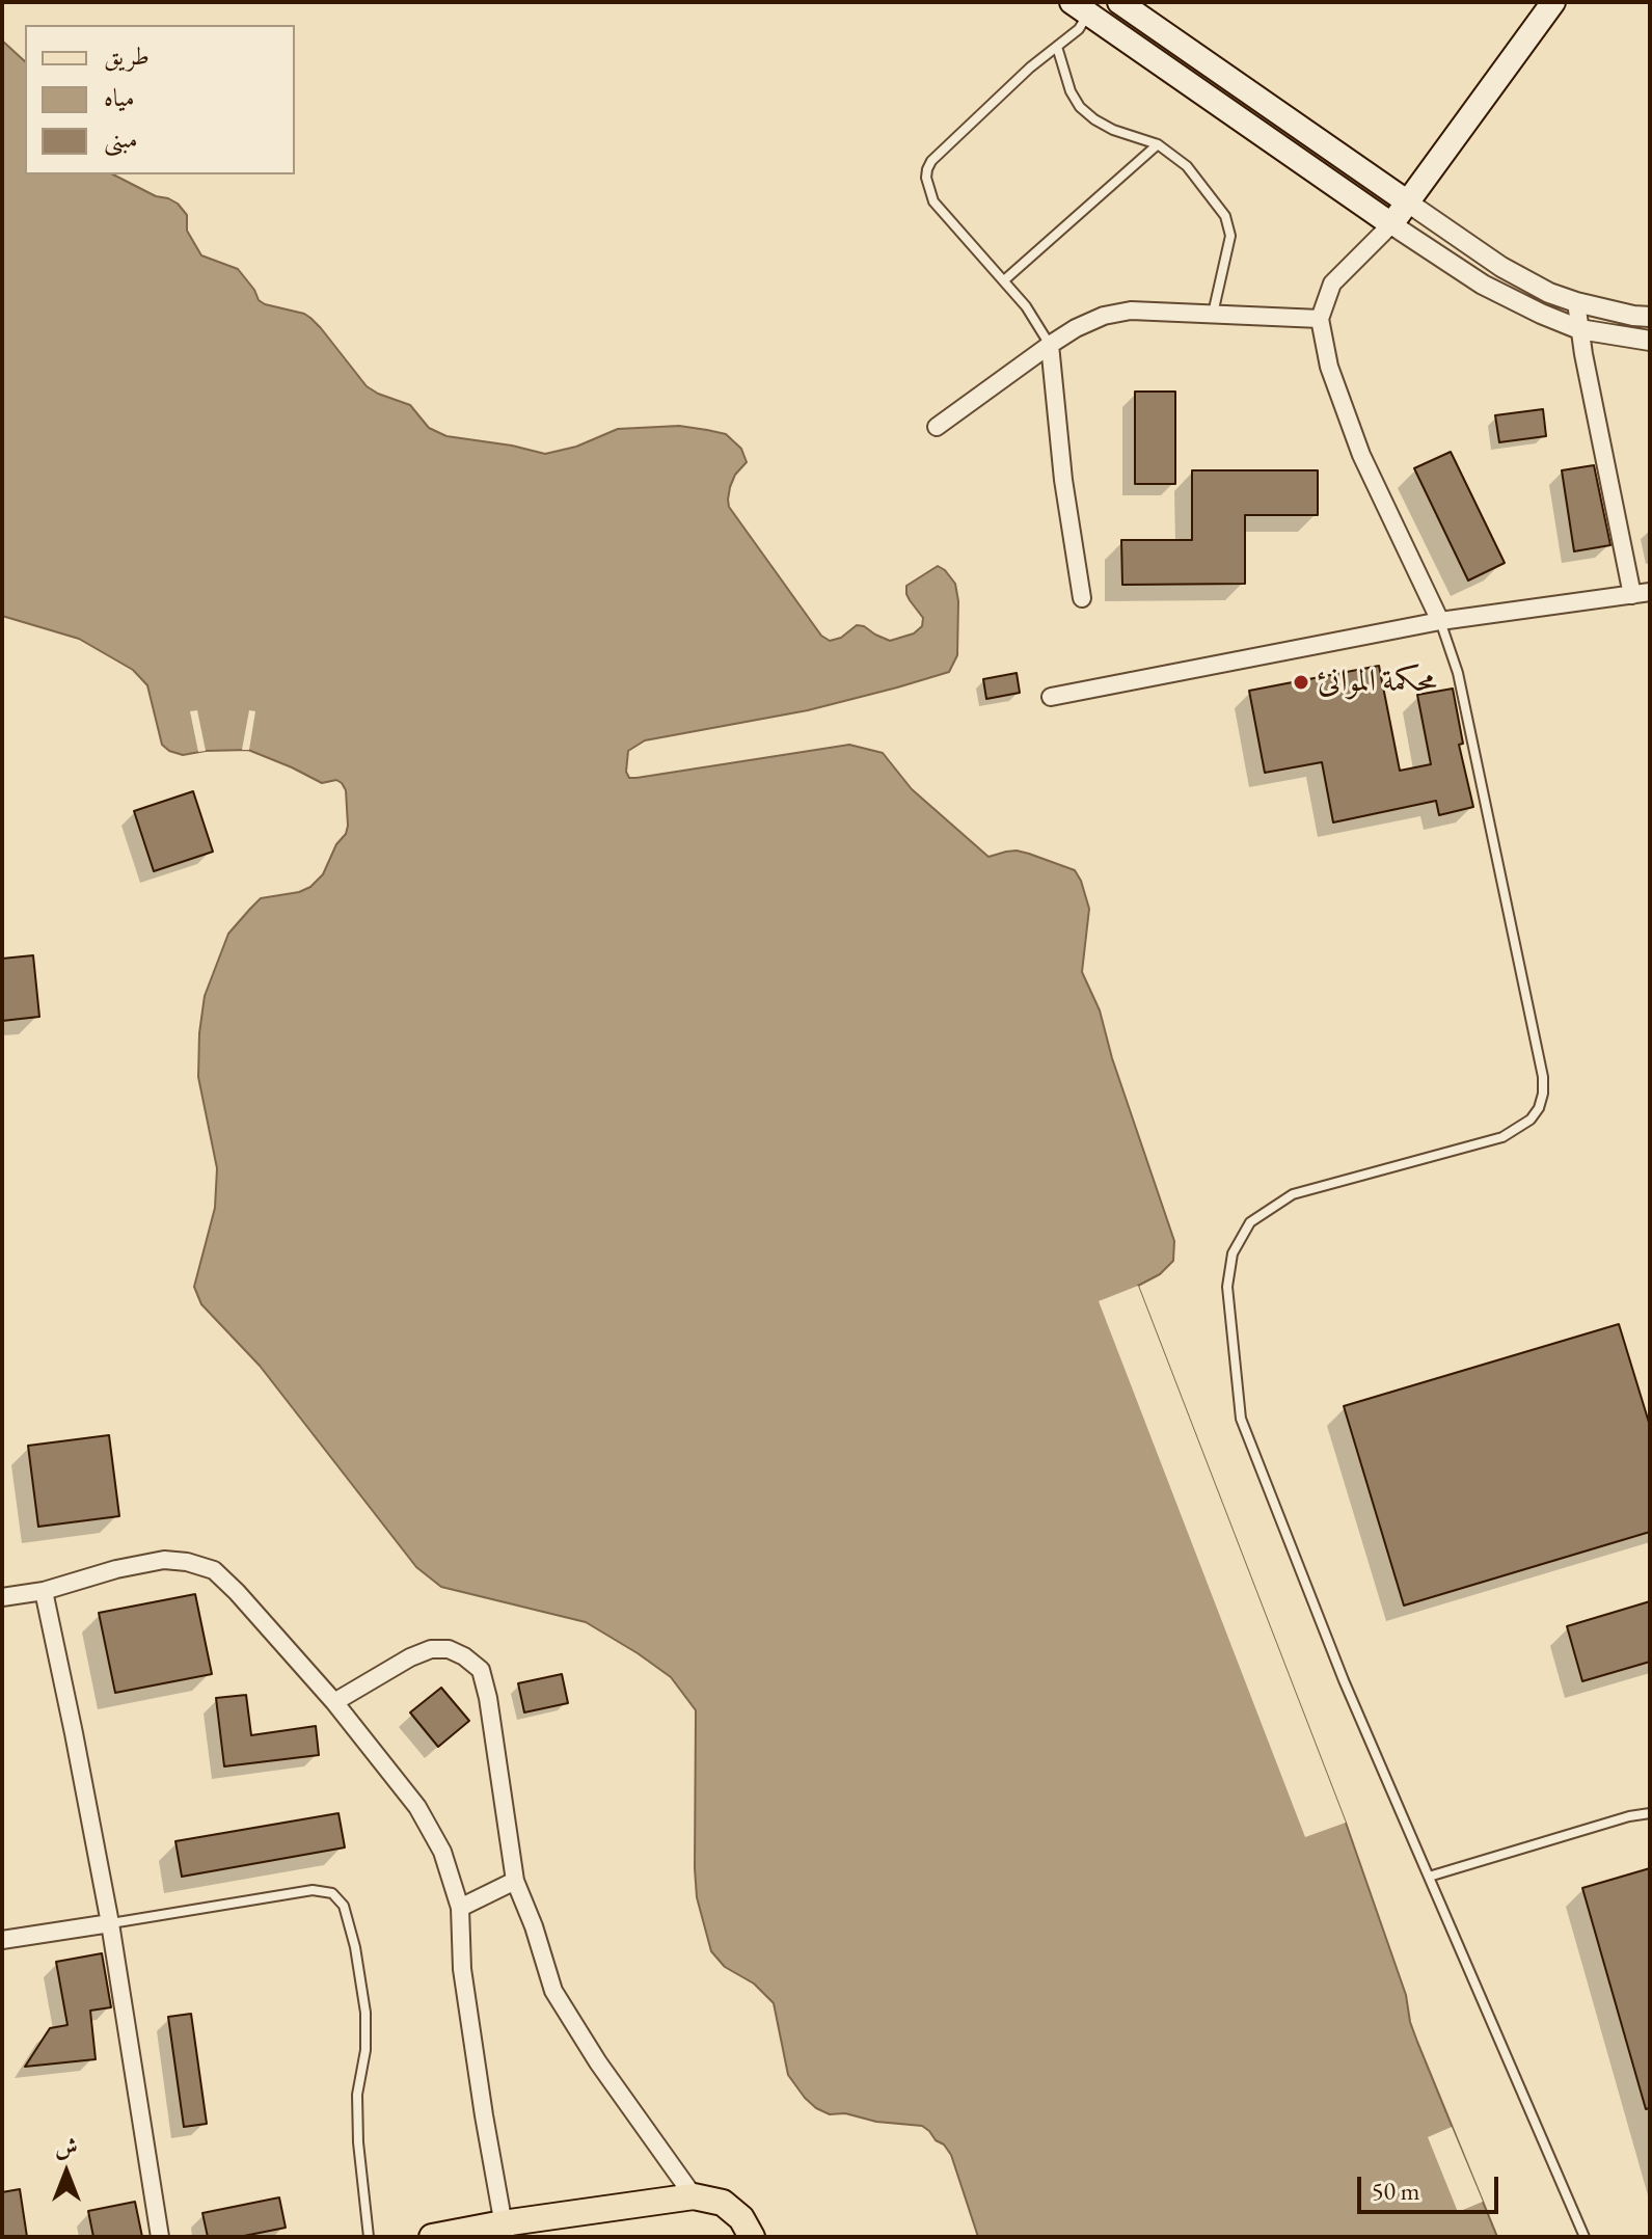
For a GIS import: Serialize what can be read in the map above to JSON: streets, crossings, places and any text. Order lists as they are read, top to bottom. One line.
{"places":["محكمة الموانئ"],"legend":["طريق","مياه","مبنى"],"scale_bar":"50 m","north":"top"}
